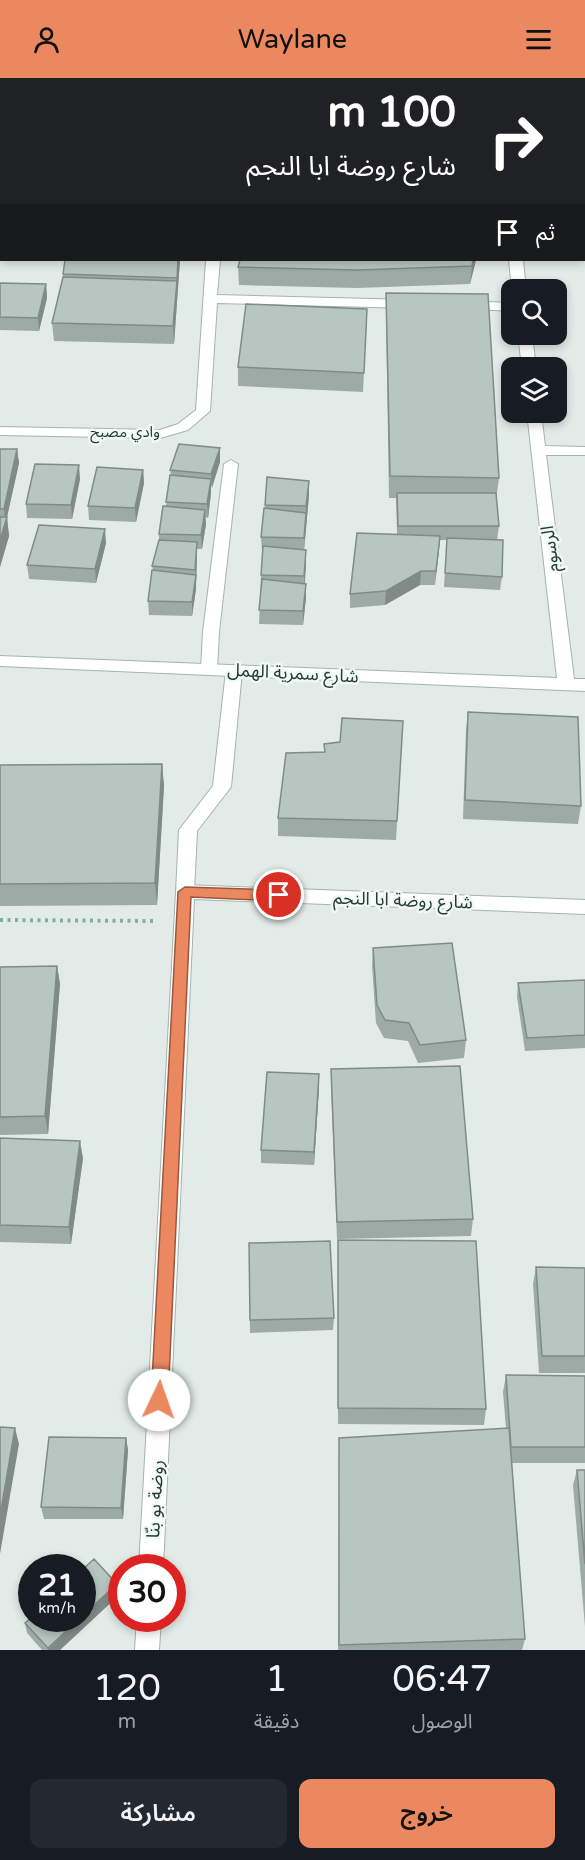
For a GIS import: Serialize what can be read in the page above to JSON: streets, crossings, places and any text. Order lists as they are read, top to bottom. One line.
{"streets":{"street":["وادي مصبح","الرسوم","شارع سمرية الهمل","شارع روضة ابا النجم","روضة بو بنّا"]},"crossings":[["الرسوم","شارع سمرية الهمل"],["شارع سمرية الهمل","روضة بو بنّا"],["شارع روضة ابا النجم","روضة بو بنّا"]],"page":{"header":"Waylane","turn":["100 m","شارع روضة ابا النجم"],"then":"ثم","speed":"21 km/h","limit":"30","eta":["06:47","الوصول","1","دقيقة","120","m"],"buttons":["خروج","مشاركة"]}}
